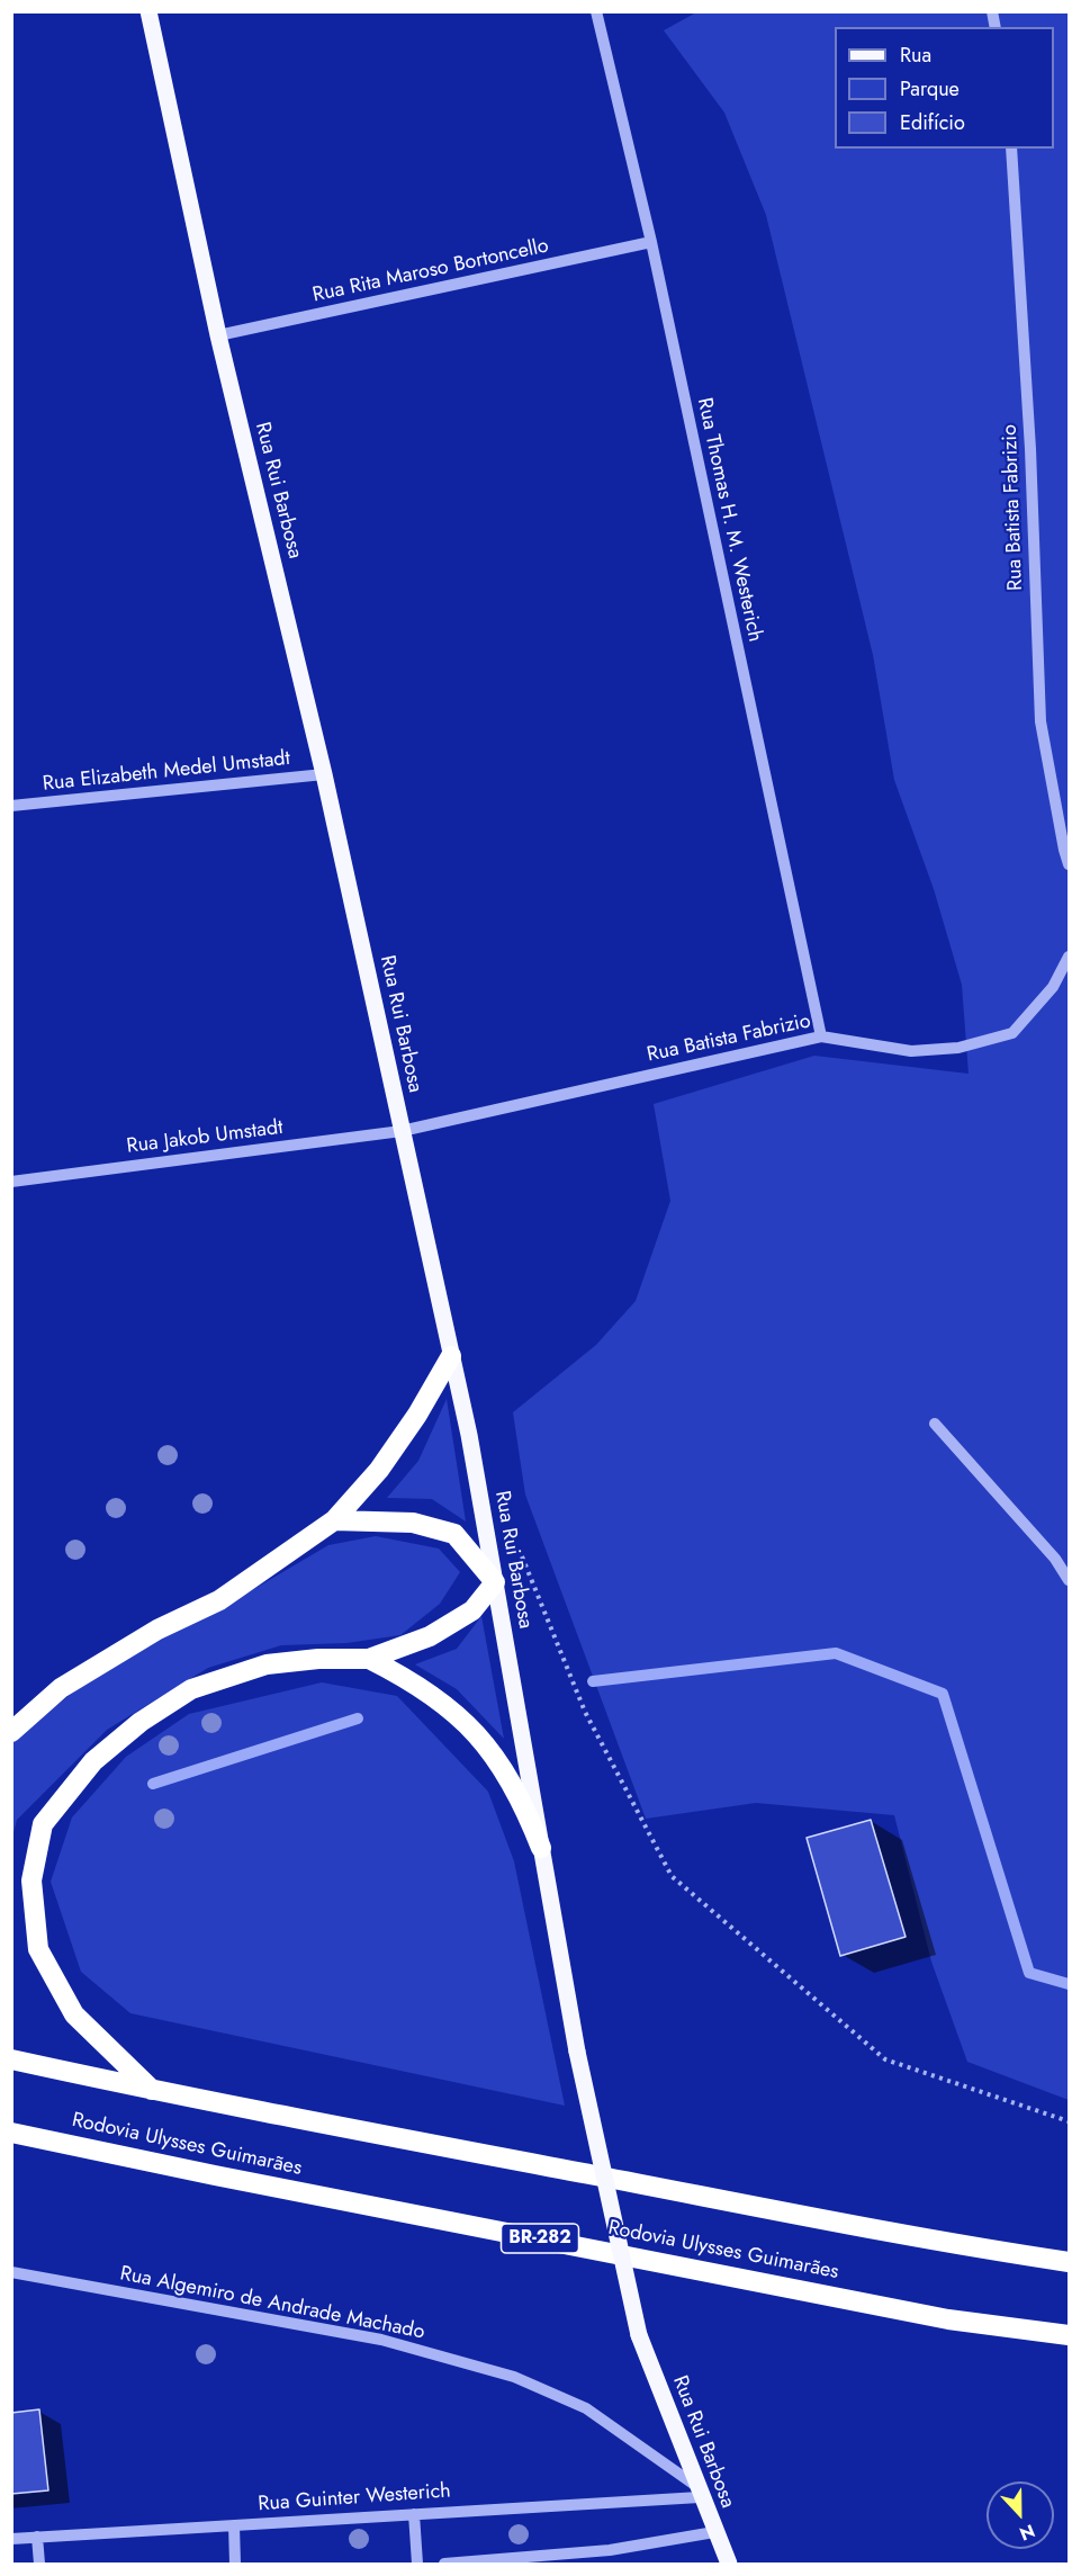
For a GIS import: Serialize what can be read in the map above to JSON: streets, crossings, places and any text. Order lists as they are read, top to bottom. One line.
{"streets":{"highway":["Rodovia Ulysses Guimarães","BR-282"],"main road":["Rua Rui Barbosa"],"street":["Rua Rita Maroso Bortoncello","Rua Batista Fabrizio","Rua Thomas H. M. Westerich","Rua Elizabeth Medel Umstadt","Rua Jakob Umstadt","Rua Algemiro de Andrade Machado","Rua Guinter Westerich"]},"crossings":[["Rua Rita Maroso Bortoncello","Rua Rui Barbosa"],["Rua Rita Maroso Bortoncello","Rua Thomas H. M. Westerich"],["Rua Rui Barbosa","Rua Batista Fabrizio"],["Rua Rui Barbosa","Rua Elizabeth Medel Umstadt"],["Rua Rui Barbosa","Rua Jakob Umstadt"],["Rua Rui Barbosa","Rua Algemiro de Andrade Machado"],["Rua Rui Barbosa","Rua Guinter Westerich"],["Rua Batista Fabrizio","Rua Thomas H. M. Westerich"],["Rua Batista Fabrizio","Rua Jakob Umstadt"],["Rua Algemiro de Andrade Machado","Rua Guinter Westerich"]],"legend":["Rua","Parque","Edifício"],"north":"bottom"}
